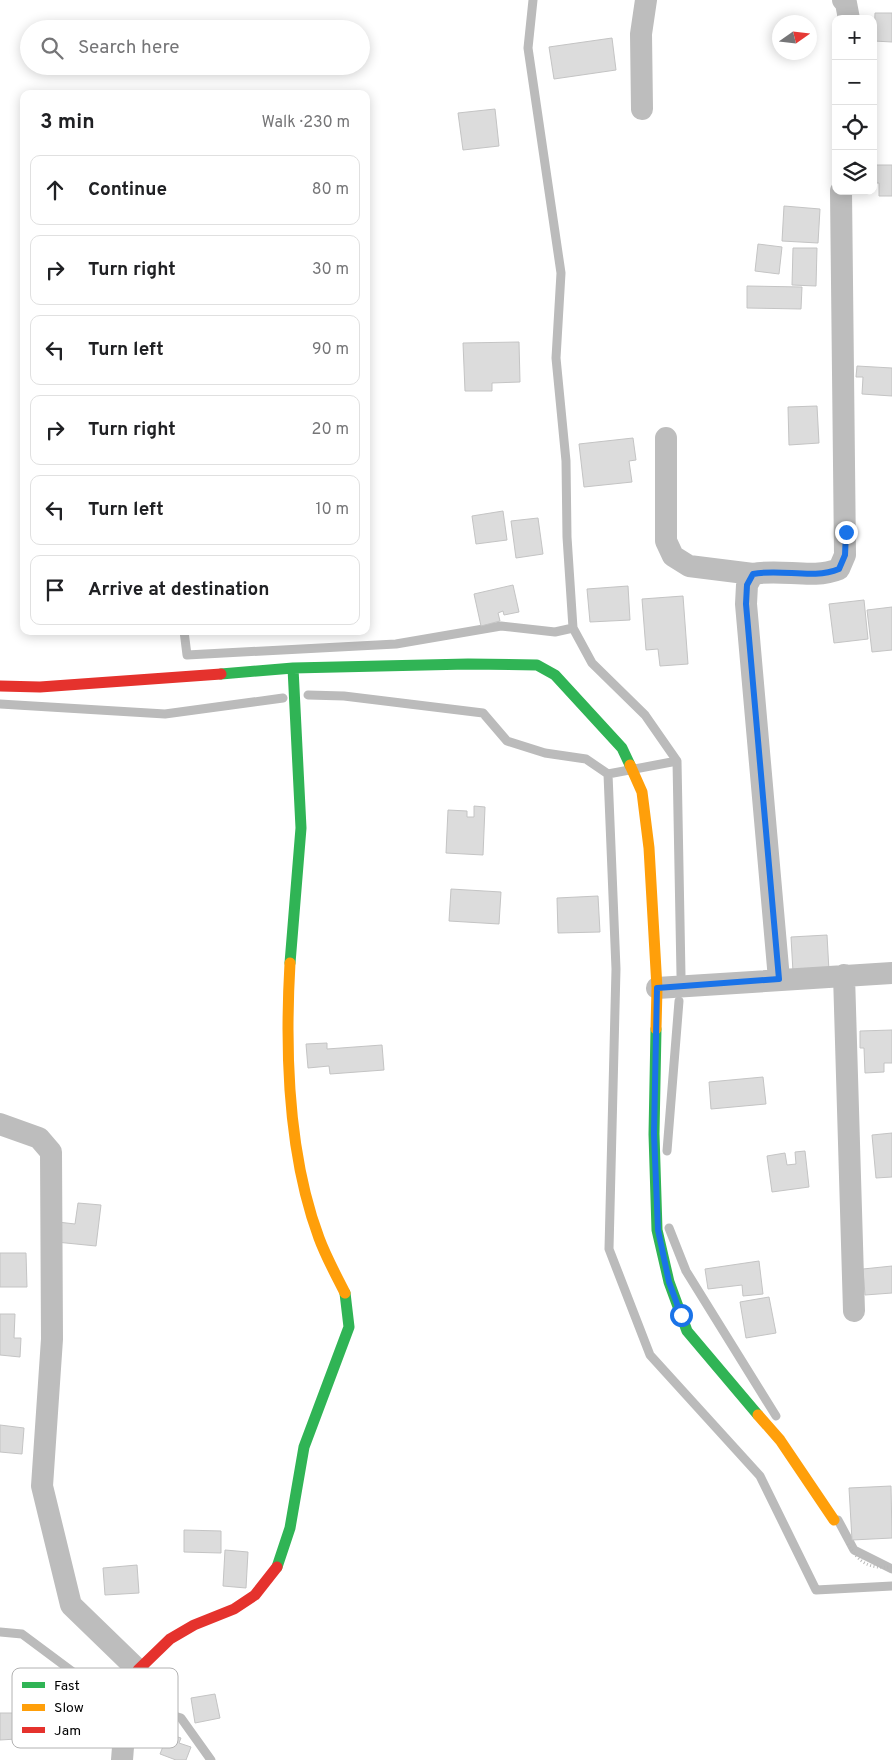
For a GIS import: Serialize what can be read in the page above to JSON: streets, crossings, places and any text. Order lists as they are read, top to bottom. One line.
{"legend":["Fast","Slow","Jam"],"north":"right","page":{"map_buttons":["+","−"],"search":"Search here","heading":["3 min","Walk · 230 m"],"list":[["Continue","80 m"],["Turn right","30 m"],["Turn left","90 m"],["Turn right","20 m"],["Turn left","10 m"],"Arrive at destination"]}}
